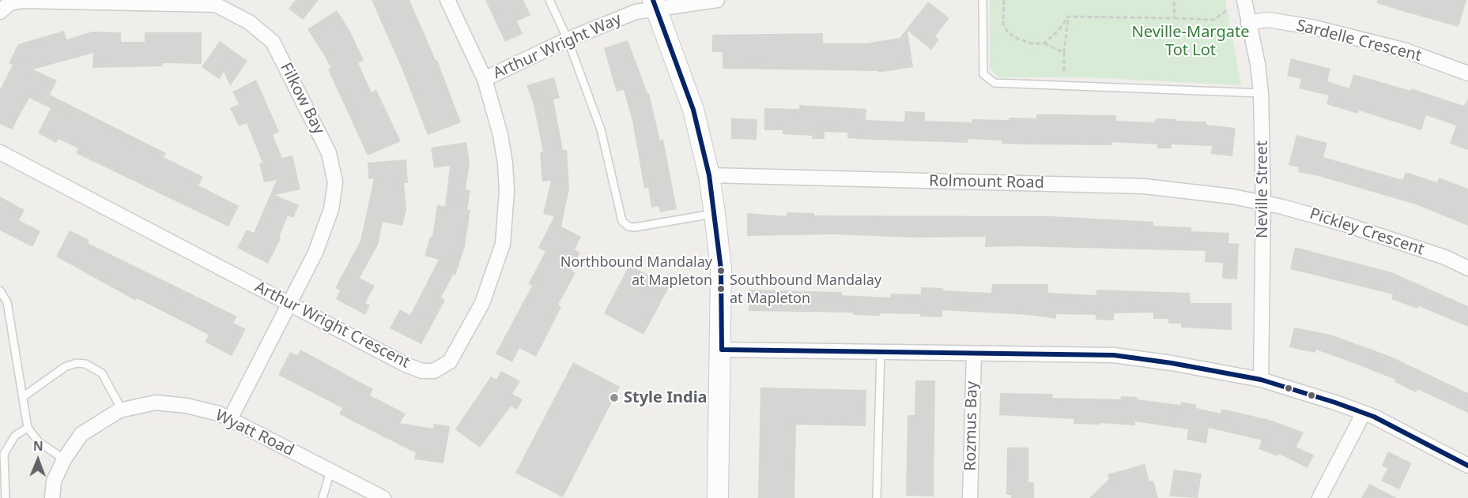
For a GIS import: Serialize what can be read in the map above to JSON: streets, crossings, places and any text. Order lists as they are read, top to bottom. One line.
{"streets":{"street":["Sardelle Crescent","Arthur Wright Way","Filkow Bay","Rolmount Road","Neville Street","Pickley Crescent","Arthur Wright Crescent","Rozmus Bay","Wyatt Road"]},"crossings":[["Sardelle Crescent","Neville Street"],["Arthur Wright Way","Arthur Wright Crescent"],["Filkow Bay","Arthur Wright Crescent"],["Filkow Bay","Wyatt Road"],["Rolmount Road","Neville Street"],["Rolmount Road","Pickley Crescent"],["Neville Street","Pickley Crescent"]],"parks":["Neville-Margate Tot Lot"],"places":["Northbound Mandalay at Mapleton","Southbound Mandalay at Mapleton","Style India"],"north":"top"}
